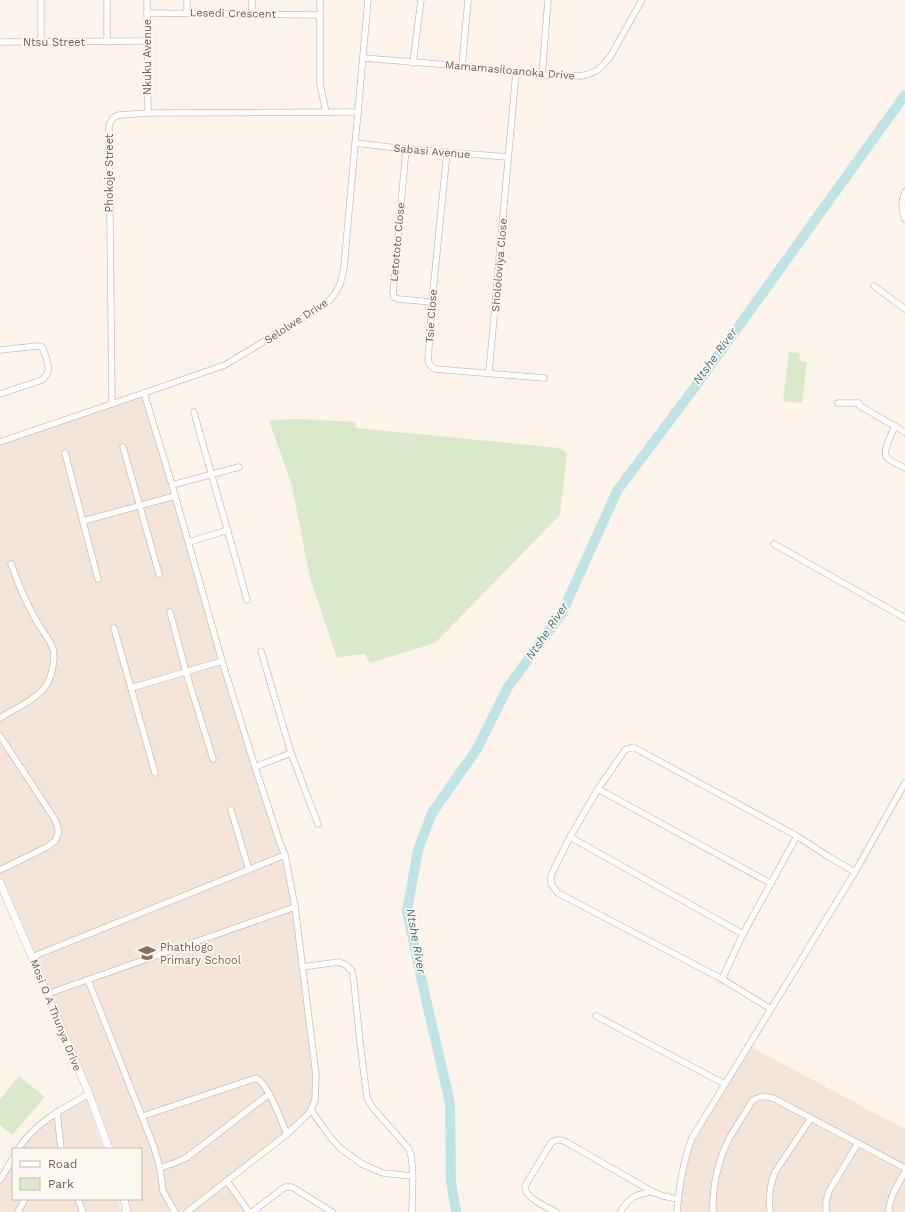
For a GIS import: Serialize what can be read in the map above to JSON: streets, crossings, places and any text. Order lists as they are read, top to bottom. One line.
{"streets":{"street":["Lesedi Crescent","Ntsu Street","Nkuku Avenue","Mamamasiloanoka Drive","Sabasi Avenue","Phokoje Street","Letototo Close","Shololoviya Close","Tsie Close","Selolwe Drive","Mosi O A Thunya Drive"]},"crossings":[["Lesedi Crescent","Nkuku Avenue"],["Ntsu Street","Nkuku Avenue"],["Nkuku Avenue","Phokoje Street"],["Mamamasiloanoka Drive","Shololoviya Close"],["Mamamasiloanoka Drive","Selolwe Drive"],["Sabasi Avenue","Letototo Close"],["Sabasi Avenue","Shololoviya Close"],["Sabasi Avenue","Tsie Close"],["Sabasi Avenue","Selolwe Drive"],["Phokoje Street","Selolwe Drive"],["Letototo Close","Tsie Close"],["Shololoviya Close","Tsie Close"]],"water":["Ntshe River"],"places":{"school or university":["Phathlogo Primary School"]},"legend":["Road","Park"]}
